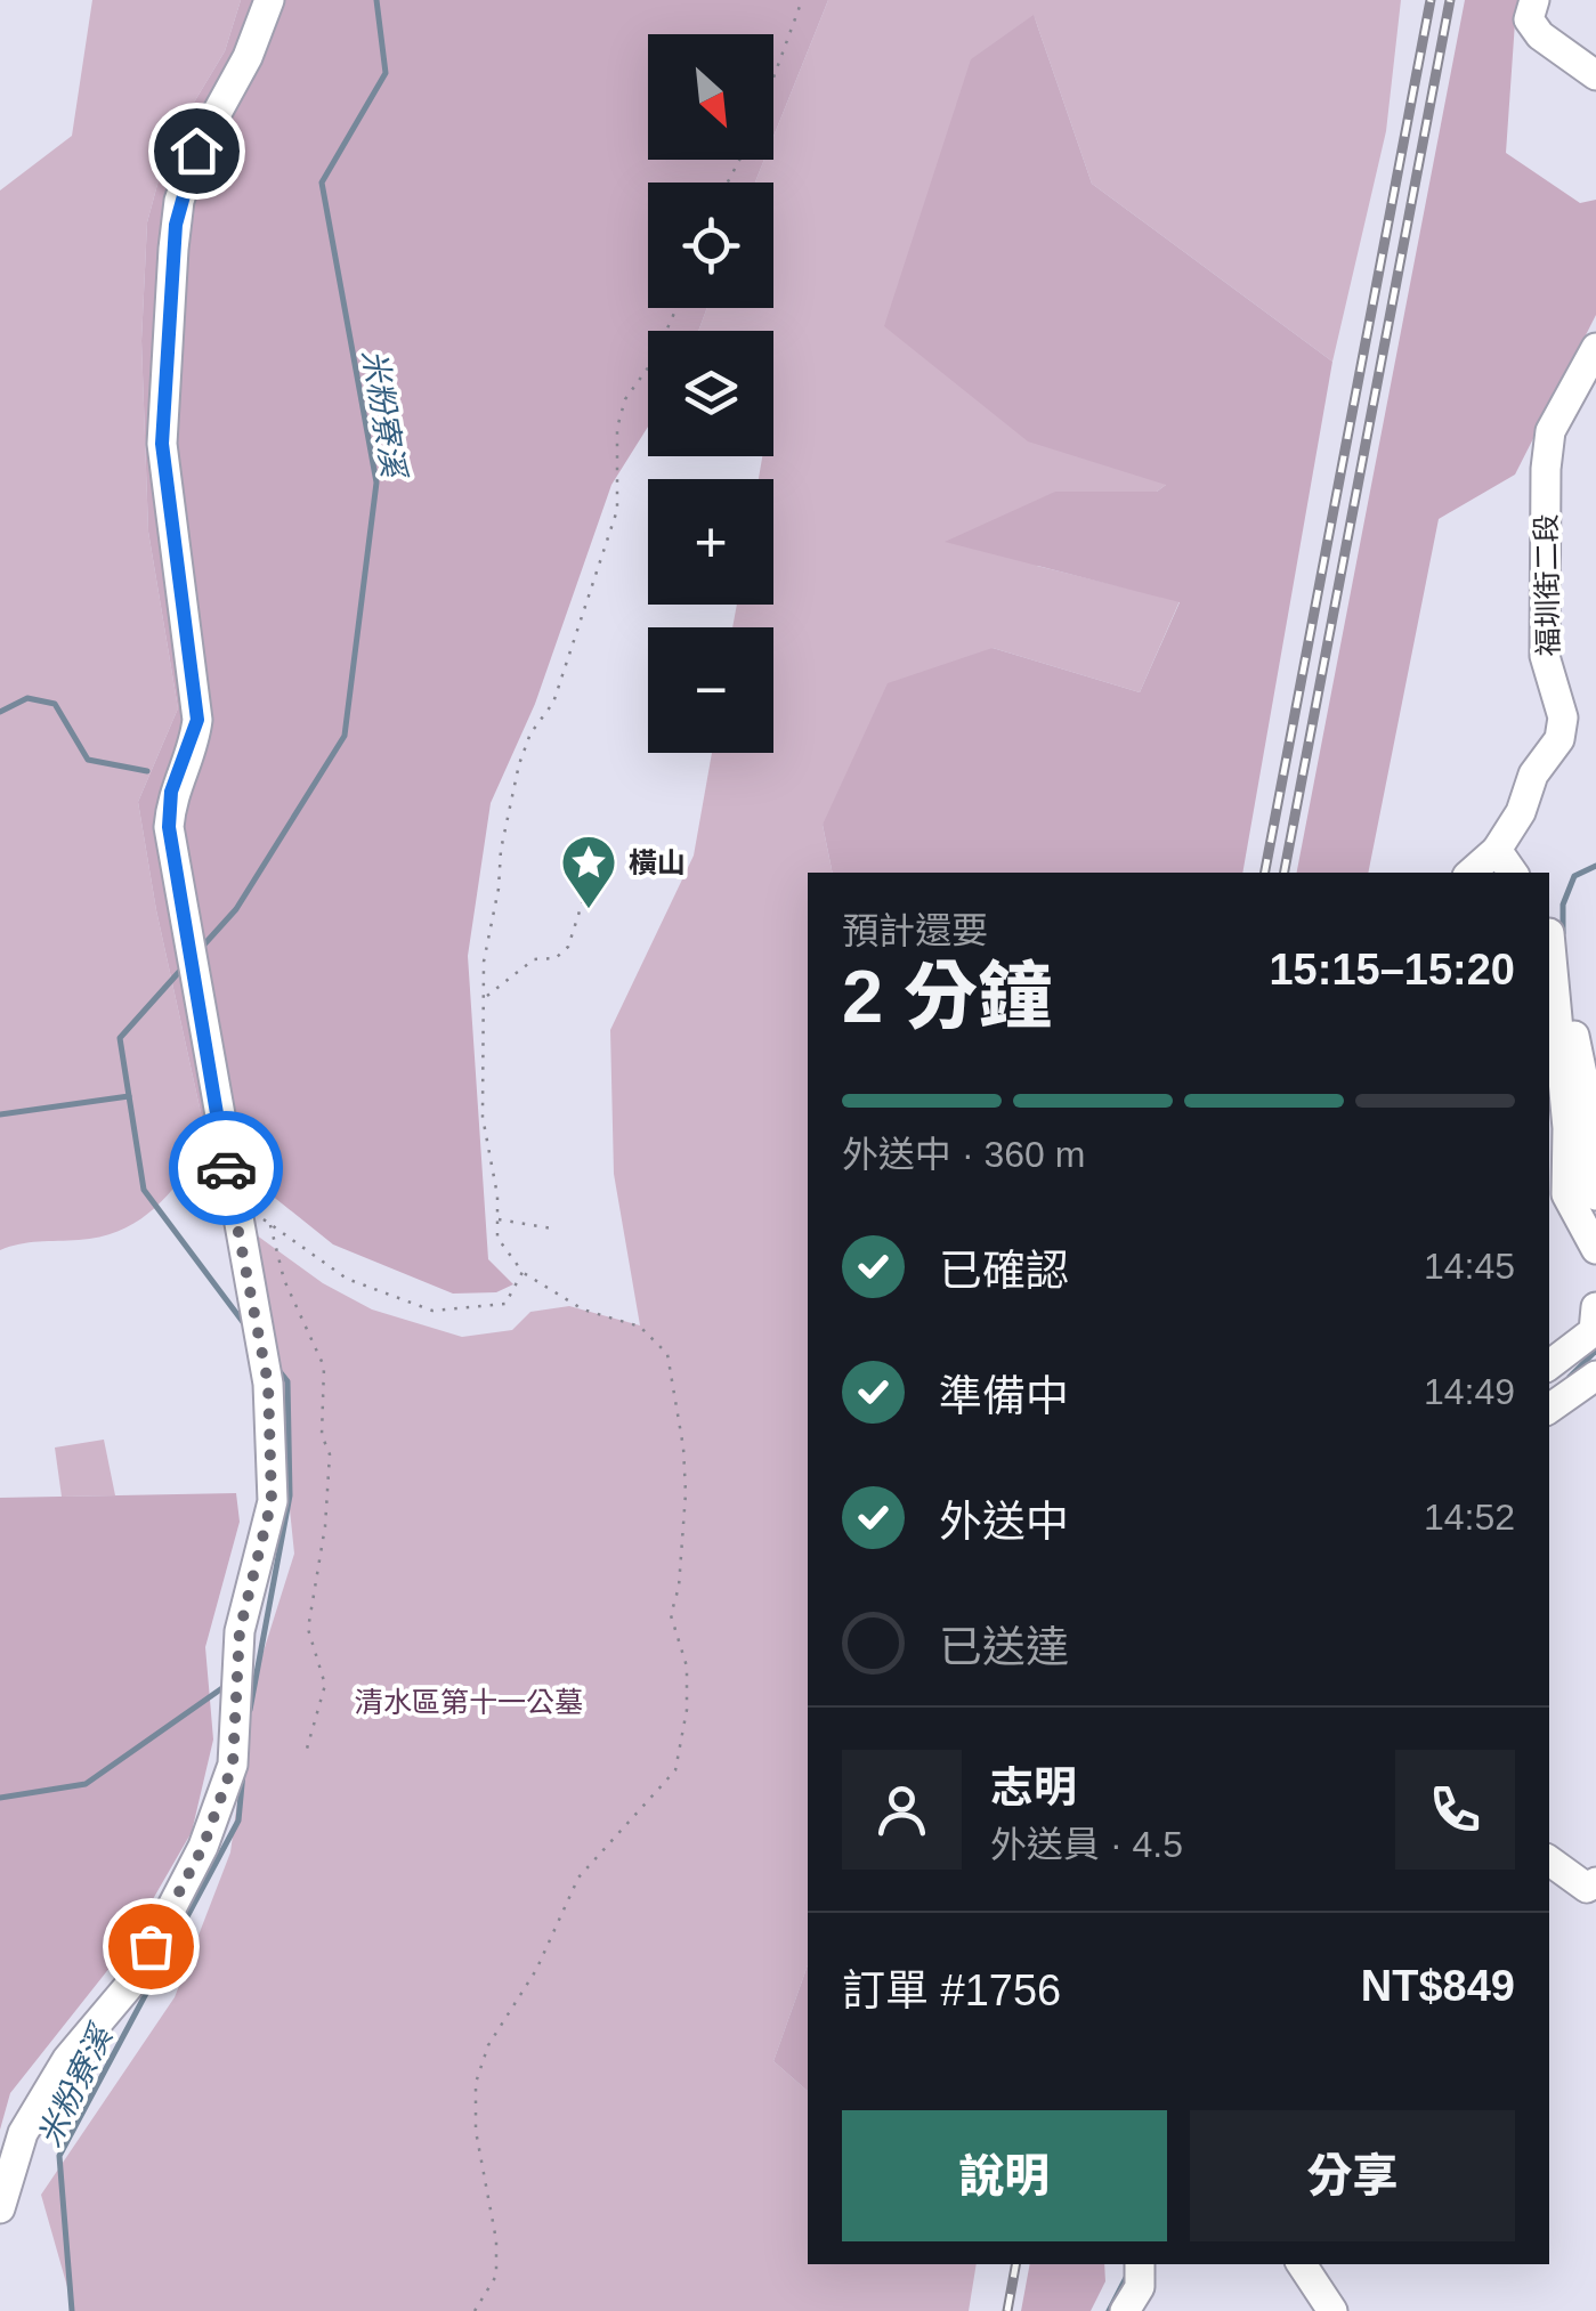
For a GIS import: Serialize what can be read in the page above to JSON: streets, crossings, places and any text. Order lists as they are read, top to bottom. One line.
{"streets":{"lane":["福圳街二段"]},"water":["米粉寮溪"],"parks":["清水區第十一公墓"],"places":{"place":["橫山"]},"north":"bottom right","page":{"map_buttons":["+","−"],"heading":["2 分鐘","預計還要","15:15–15:20"],"panel":["志明","外送員 · 4.5","訂單 #1756","NT$849"],"bar":"外送中 · 360 m","list":[["已確認","14:45"],["準備中","14:49"],["外送中","14:52"],"已送達"],"buttons":["說明","分享"]}}
